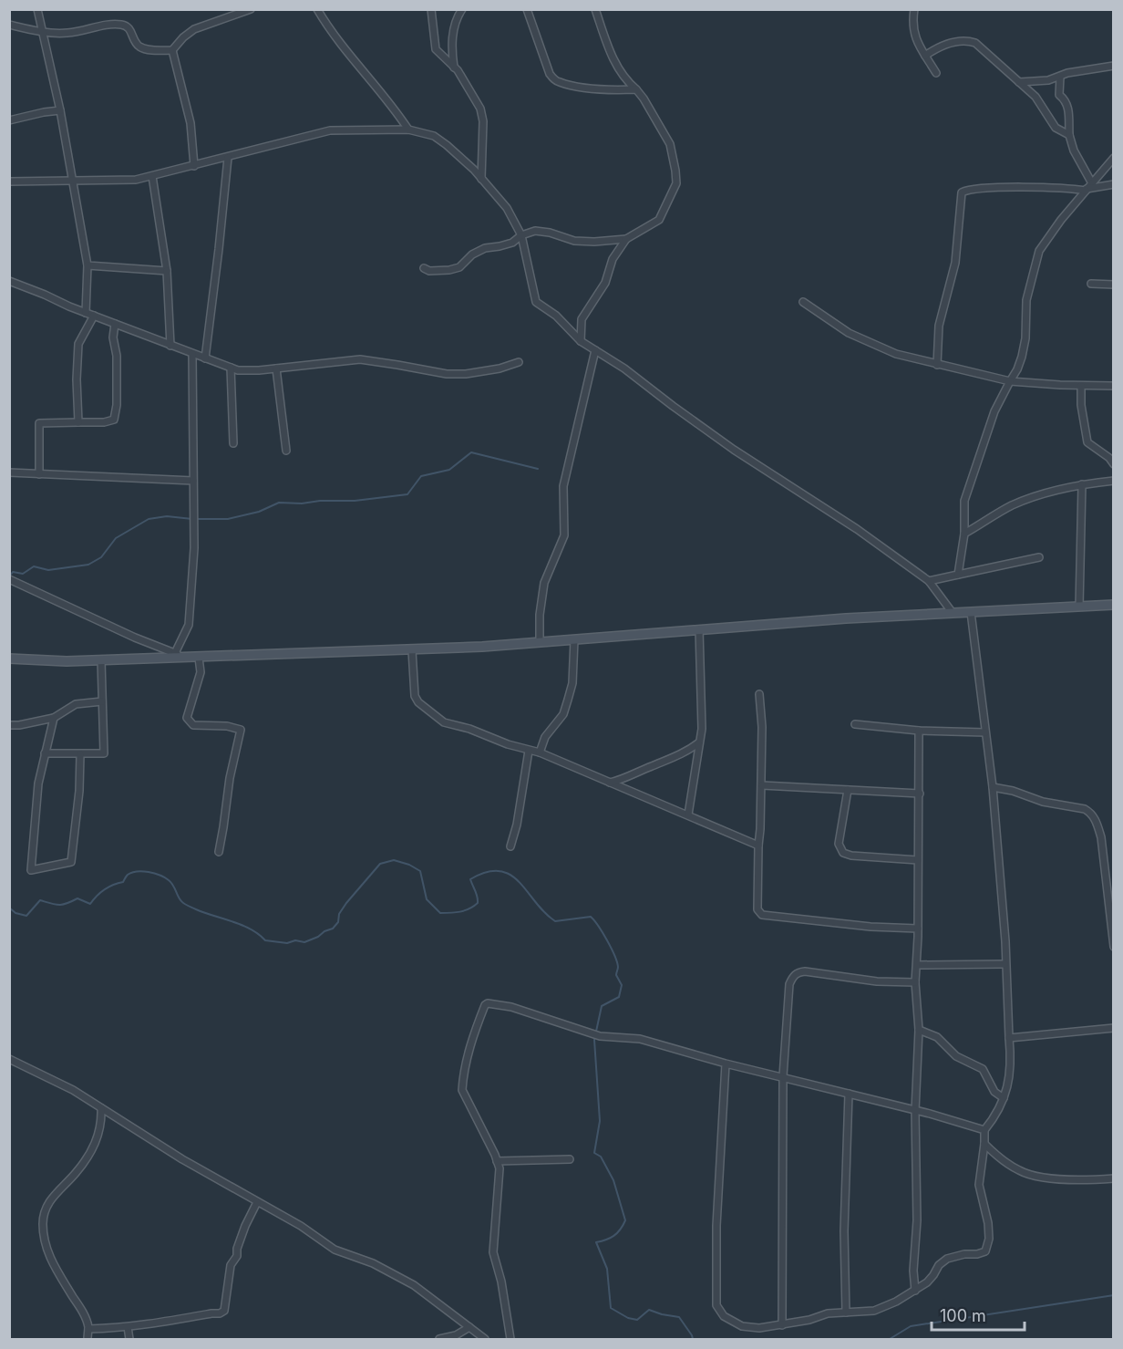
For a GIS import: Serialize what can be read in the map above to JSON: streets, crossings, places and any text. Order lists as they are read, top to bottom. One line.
{"scale_bar":"100 m"}
